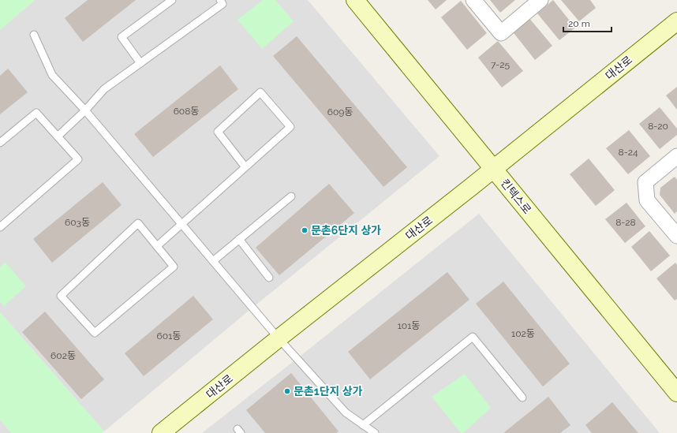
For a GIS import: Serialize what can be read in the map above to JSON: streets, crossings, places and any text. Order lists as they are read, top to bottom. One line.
{"streets":{"main road":["대산로","킨텍스로"]},"crossings":[["대산로","킨텍스로"]],"places":["문촌6단지 상가","문촌1단지 상가"],"house_numbers":["7-25","608동","609동","8-20","8-24","603동","8-28","101동","102동","601동","602동"],"scale_bar":"20 m"}
